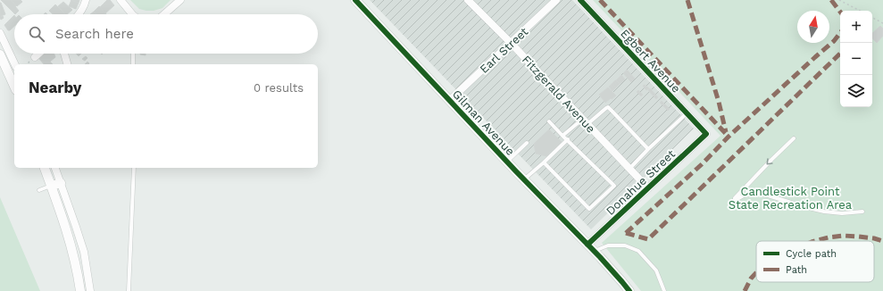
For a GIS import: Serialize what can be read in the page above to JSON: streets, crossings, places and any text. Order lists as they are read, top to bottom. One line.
{"streets":{"street":["Earl Street","Egbert Avenue","Fitzgerald Avenue","Gilman Avenue","Donahue Street"]},"crossings":[["Earl Street","Fitzgerald Avenue"],["Earl Street","Gilman Avenue"],["Egbert Avenue","Donahue Street"],["Fitzgerald Avenue","Donahue Street"],["Gilman Avenue","Donahue Street"]],"parks":["Candlestick Point State Recreation Area"],"legend":["Cycle path","Path"],"north":"top","page":{"map_buttons":["+","−"],"search":"Search here","heading":["Nearby","0 results"]}}
